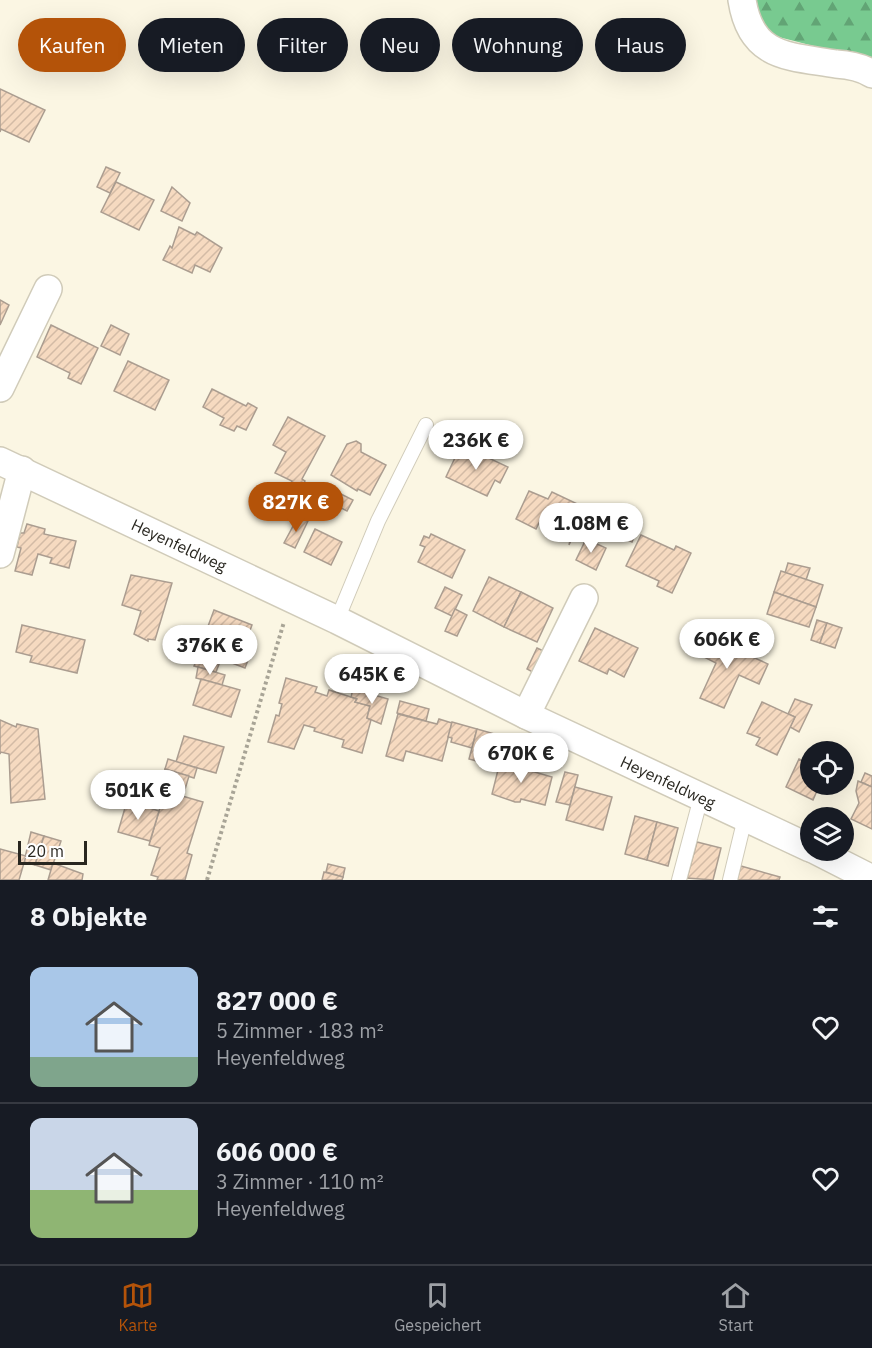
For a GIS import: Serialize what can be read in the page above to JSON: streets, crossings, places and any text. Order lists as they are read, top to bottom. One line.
{"streets":{"street":["Heyenfeldweg"]},"scale_bar":"20 m","page":{"chip":["Kaufen","Mieten","Filter","Neu","Wohnung","Haus"],"price":["236K €","827K €","1.08M €","606K €","376K €","645K €","670K €","501K €"],"scale":"20 m","heading":"8 Objekte","list":[{"name":"827 000 €","note":"5 Zimmer · 183 m² · Heyenfeldweg"},{"name":"606 000 €","note":"3 Zimmer · 110 m² · Heyenfeldweg"}],"tabs":["Karte","Gespeichert","Start"]}}
